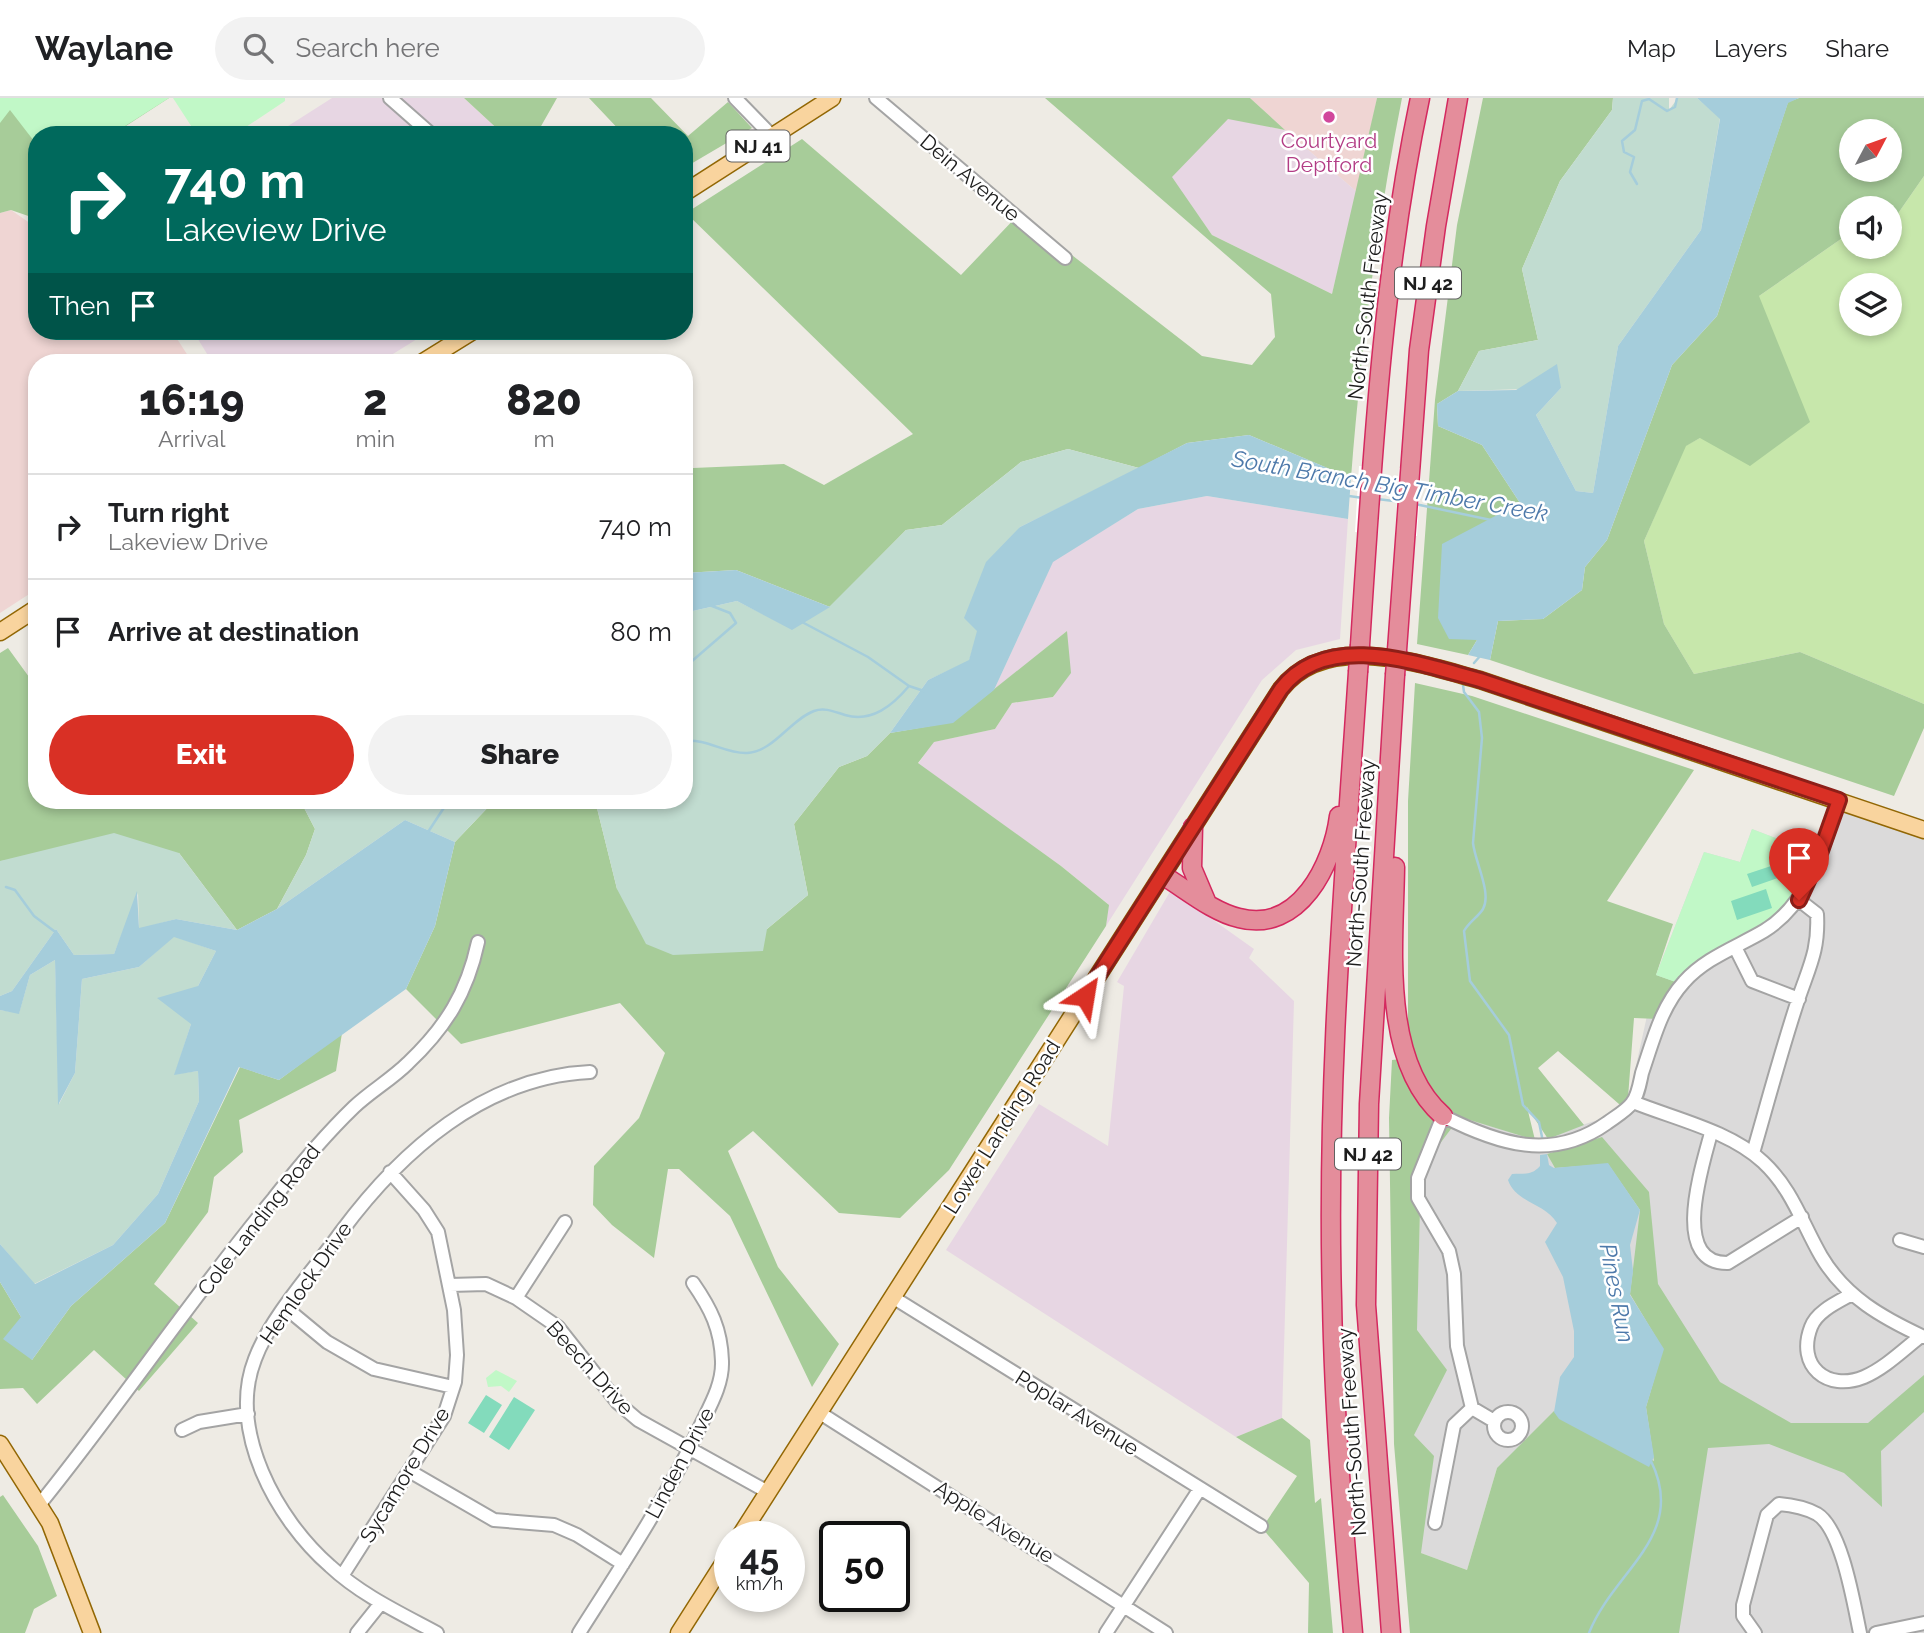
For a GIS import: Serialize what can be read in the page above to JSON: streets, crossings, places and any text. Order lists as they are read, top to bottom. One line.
{"streets":{"highway":["NJ 42","North-South Freeway"],"main road":["NJ 41","Lower Landing Road"],"street":["Dein Avenue","Cole Landing Road","Hemlock Drive","Beech Drive","Poplar Avenue","Linden Drive","Sycamore Drive","Apple Avenue"]},"crossings":[["Lower Landing Road","Beech Drive"],["Lower Landing Road","Poplar Avenue"],["Lower Landing Road","Apple Avenue"],["Hemlock Drive","Sycamore Drive"],["Beech Drive","Linden Drive"],["Beech Drive","Sycamore Drive"]],"water":["South Branch Big Timber Creek","Pines Run"],"places":["Courtyard Deptford"],"north":"top right","page":{"header":"Waylane","search":"Search here","nav":["Map","Layers","Share"],"turn":["740 m","Lakeview Drive"],"then":"Then","eta":["16:19","Arrival","2","min","820","m"],"list":[{"name":"Turn right","note":"Lakeview Drive","value":"740 m"},{"name":"Arrive at destination","value":"80 m"}],"buttons":["Exit","Share"],"speed":"45 km/h","limit":"50"}}
